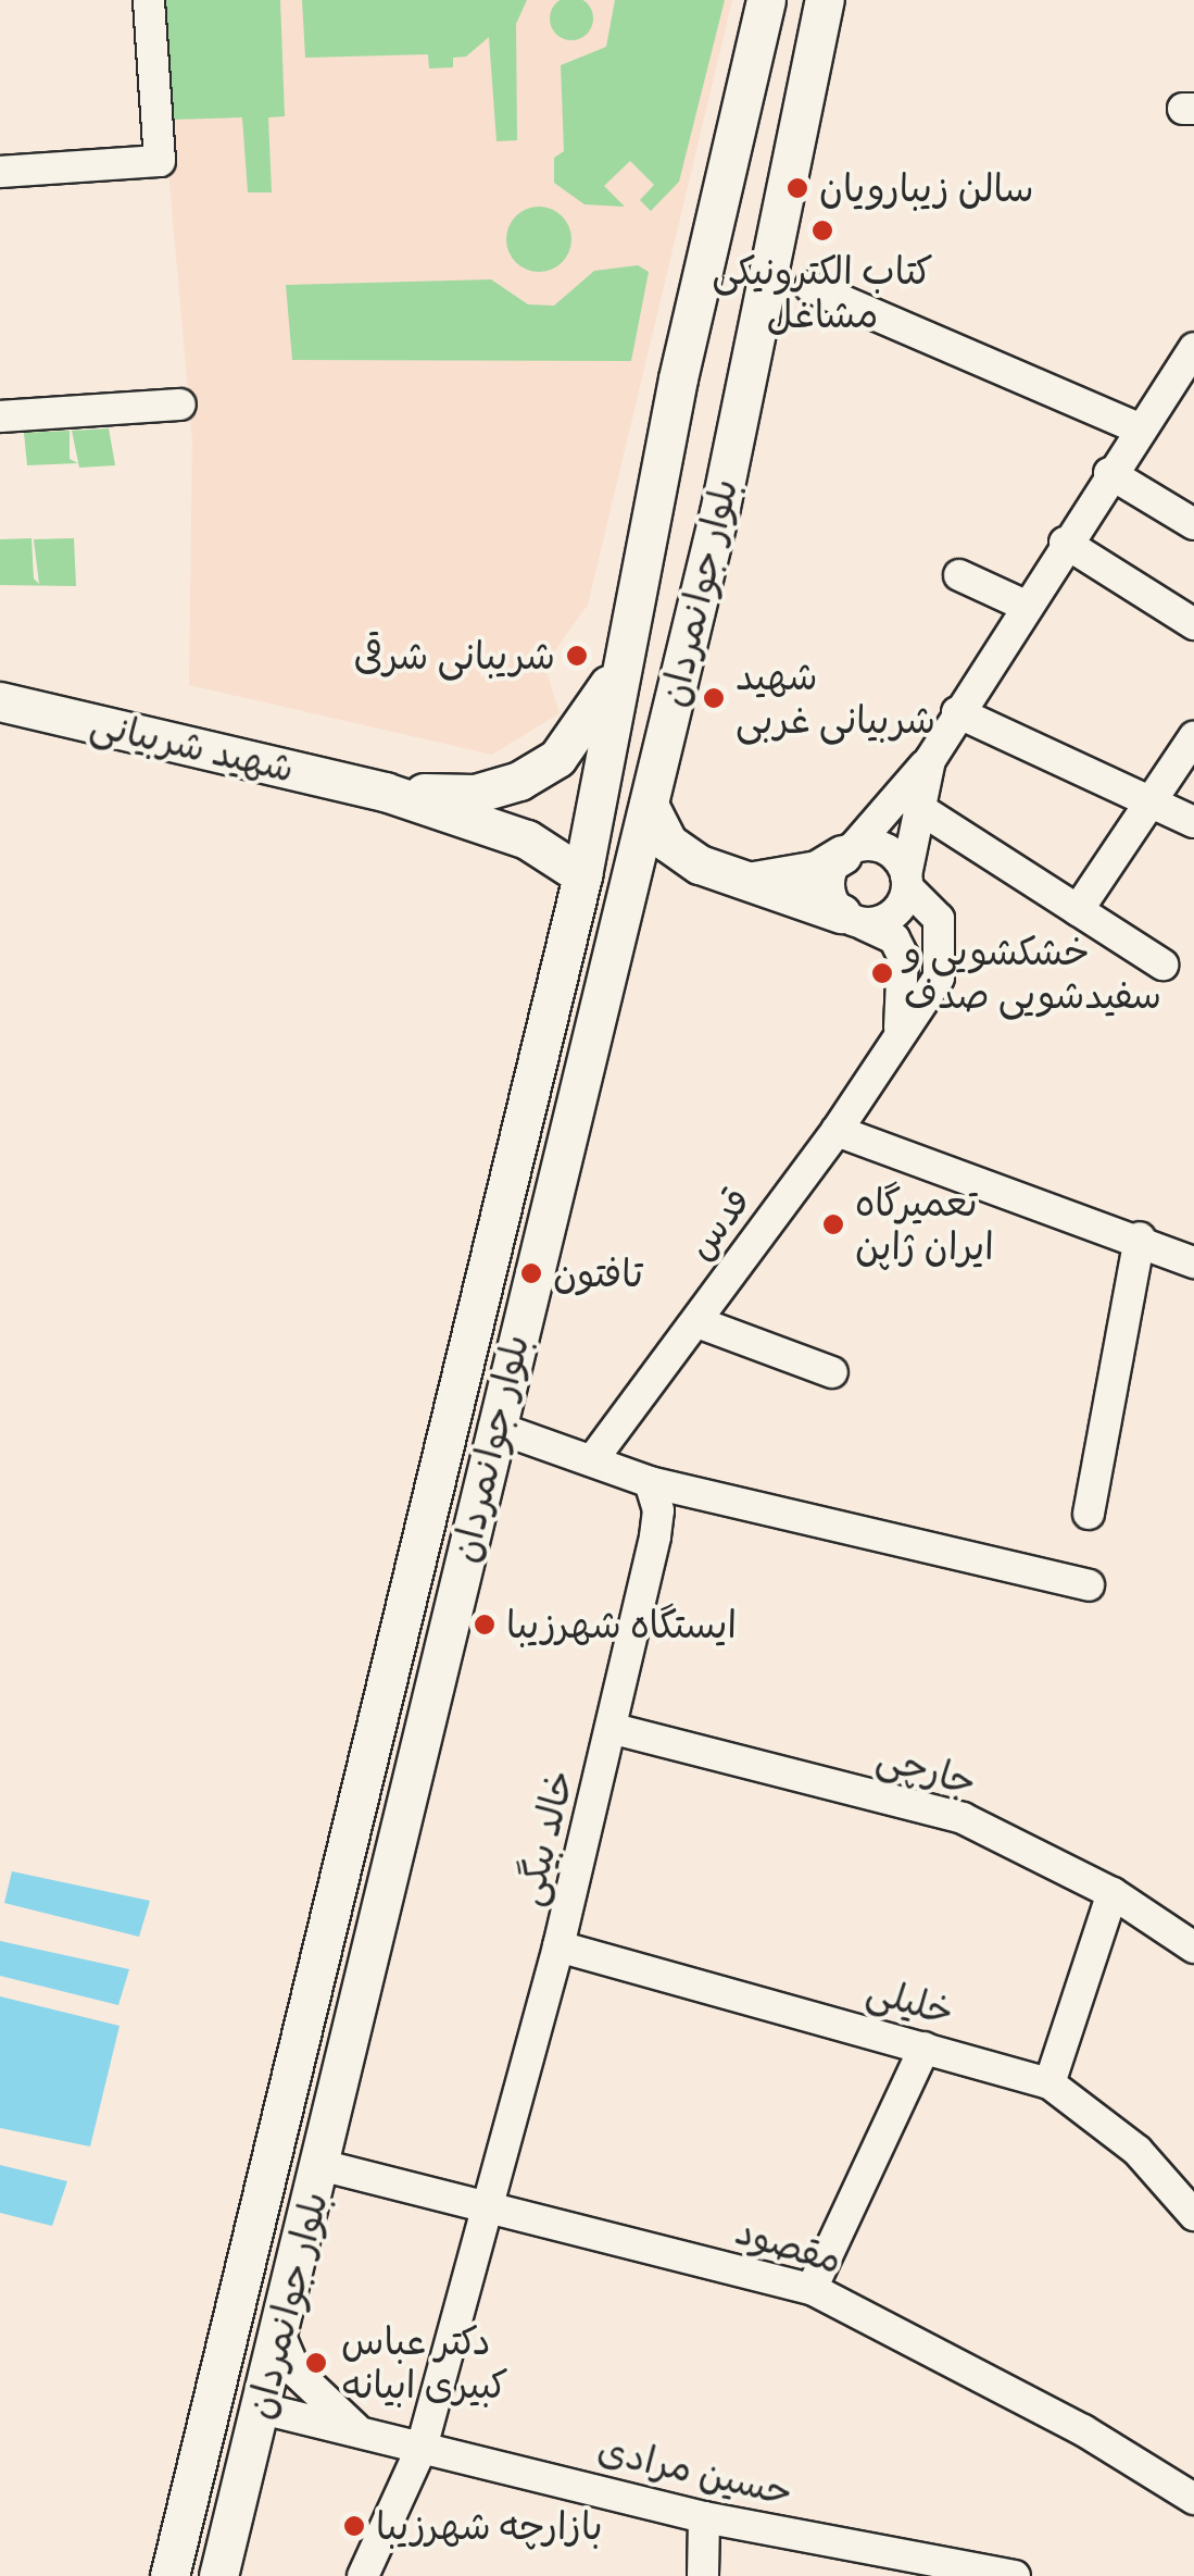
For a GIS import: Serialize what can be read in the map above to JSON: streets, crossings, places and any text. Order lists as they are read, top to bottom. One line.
{"streets":{"main road":["بلوار جوانمردان","شهید شربیانی"],"street":["قدس","جارچی","خالد بیگی","خلیلی","مقصود","حسین مرادی"]},"crossings":[["بلوار جوانمردان","شهید شربیانی"],["بلوار جوانمردان","مقصود"],["بلوار جوانمردان","حسین مرادی"],["جارچی","خالد بیگی"],["خالد بیگی","خلیلی"],["خالد بیگی","مقصود"],["خالد بیگی","حسین مرادی"]],"places":["سالن زیبارویان","کتاب الکترونیکی مشاغل","شریبانی شرقی","شهید شربیانی غربی","خشکشویی و سفیدشویی صدف","تعمیرگاه ایران ژاپن","تافتون","ایستگاه شهرزیبا","دکتر عباس کبیری ابیانه","بازارچه شهرزیبا"]}
